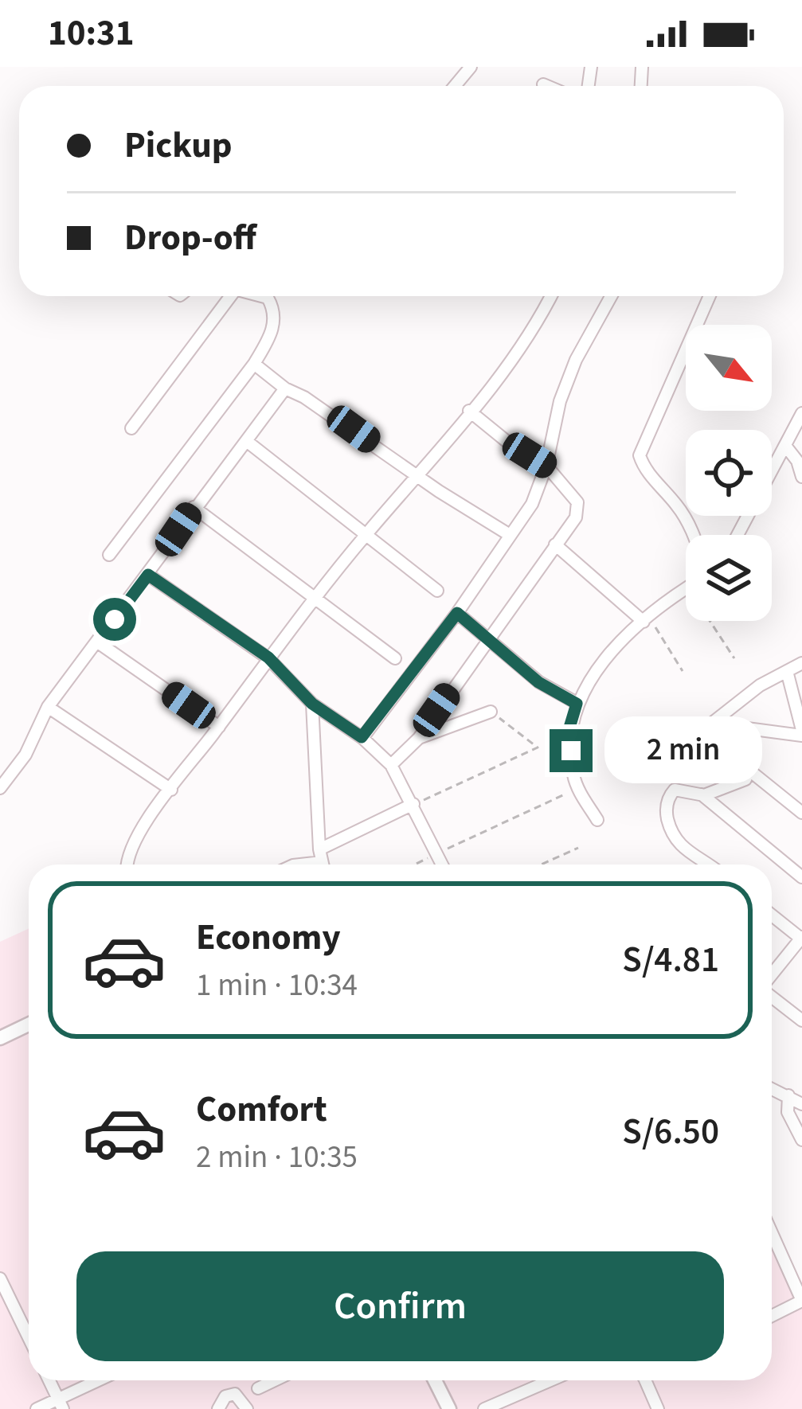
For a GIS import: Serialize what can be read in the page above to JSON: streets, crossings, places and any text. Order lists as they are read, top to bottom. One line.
{"north":"bottom right","page":{"status":"10:31","banner":["Pickup","Drop-off"],"bubble":"2 min","list":[{"name":"Economy","note":"1 min · 10:34","value":"S/4.81"},{"name":"Comfort","note":"2 min · 10:35","value":"S/6.50"}],"buttons":"Confirm"}}
